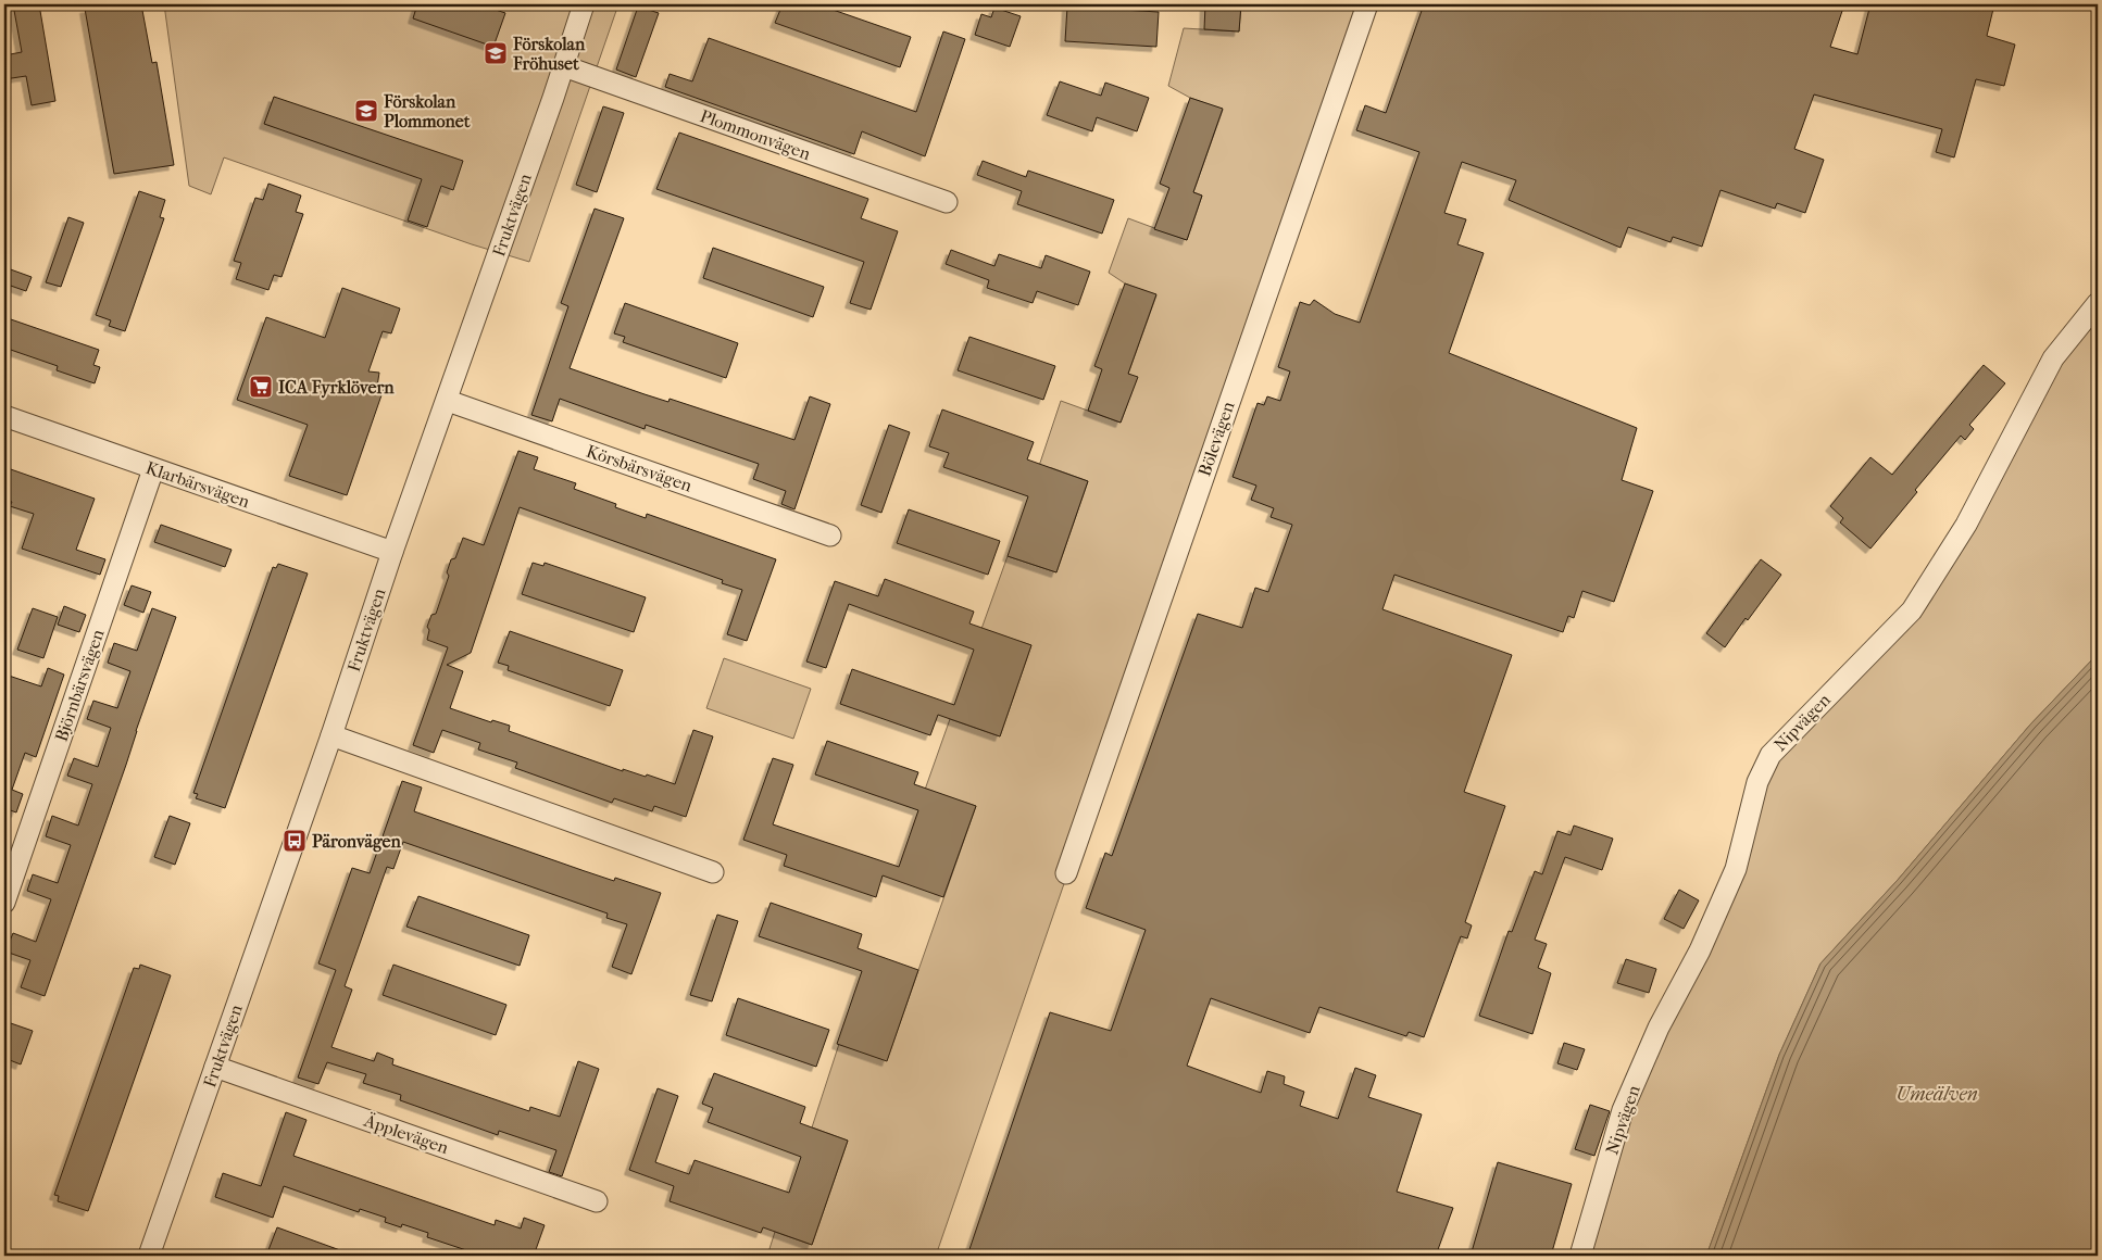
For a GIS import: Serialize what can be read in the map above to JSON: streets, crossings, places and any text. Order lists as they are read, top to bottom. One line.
{"streets":{"street":["Plommonvägen","Fruktvägen","Bölevägen","Körsbärsvägen","Klarbärsvägen","Björnbärsvägen","Nipvägen","Äpplevägen"]},"crossings":[["Plommonvägen","Fruktvägen"],["Fruktvägen","Körsbärsvägen"],["Fruktvägen","Klarbärsvägen"],["Fruktvägen","Äpplevägen"],["Klarbärsvägen","Björnbärsvägen"]],"water":["Umeälven"],"places":{"school or university":["Förskolan Fröhuset","Förskolan Plommonet"],"supermarket":["ICA Fyrklövern"],"bus stop":["Päronvägen"]}}
